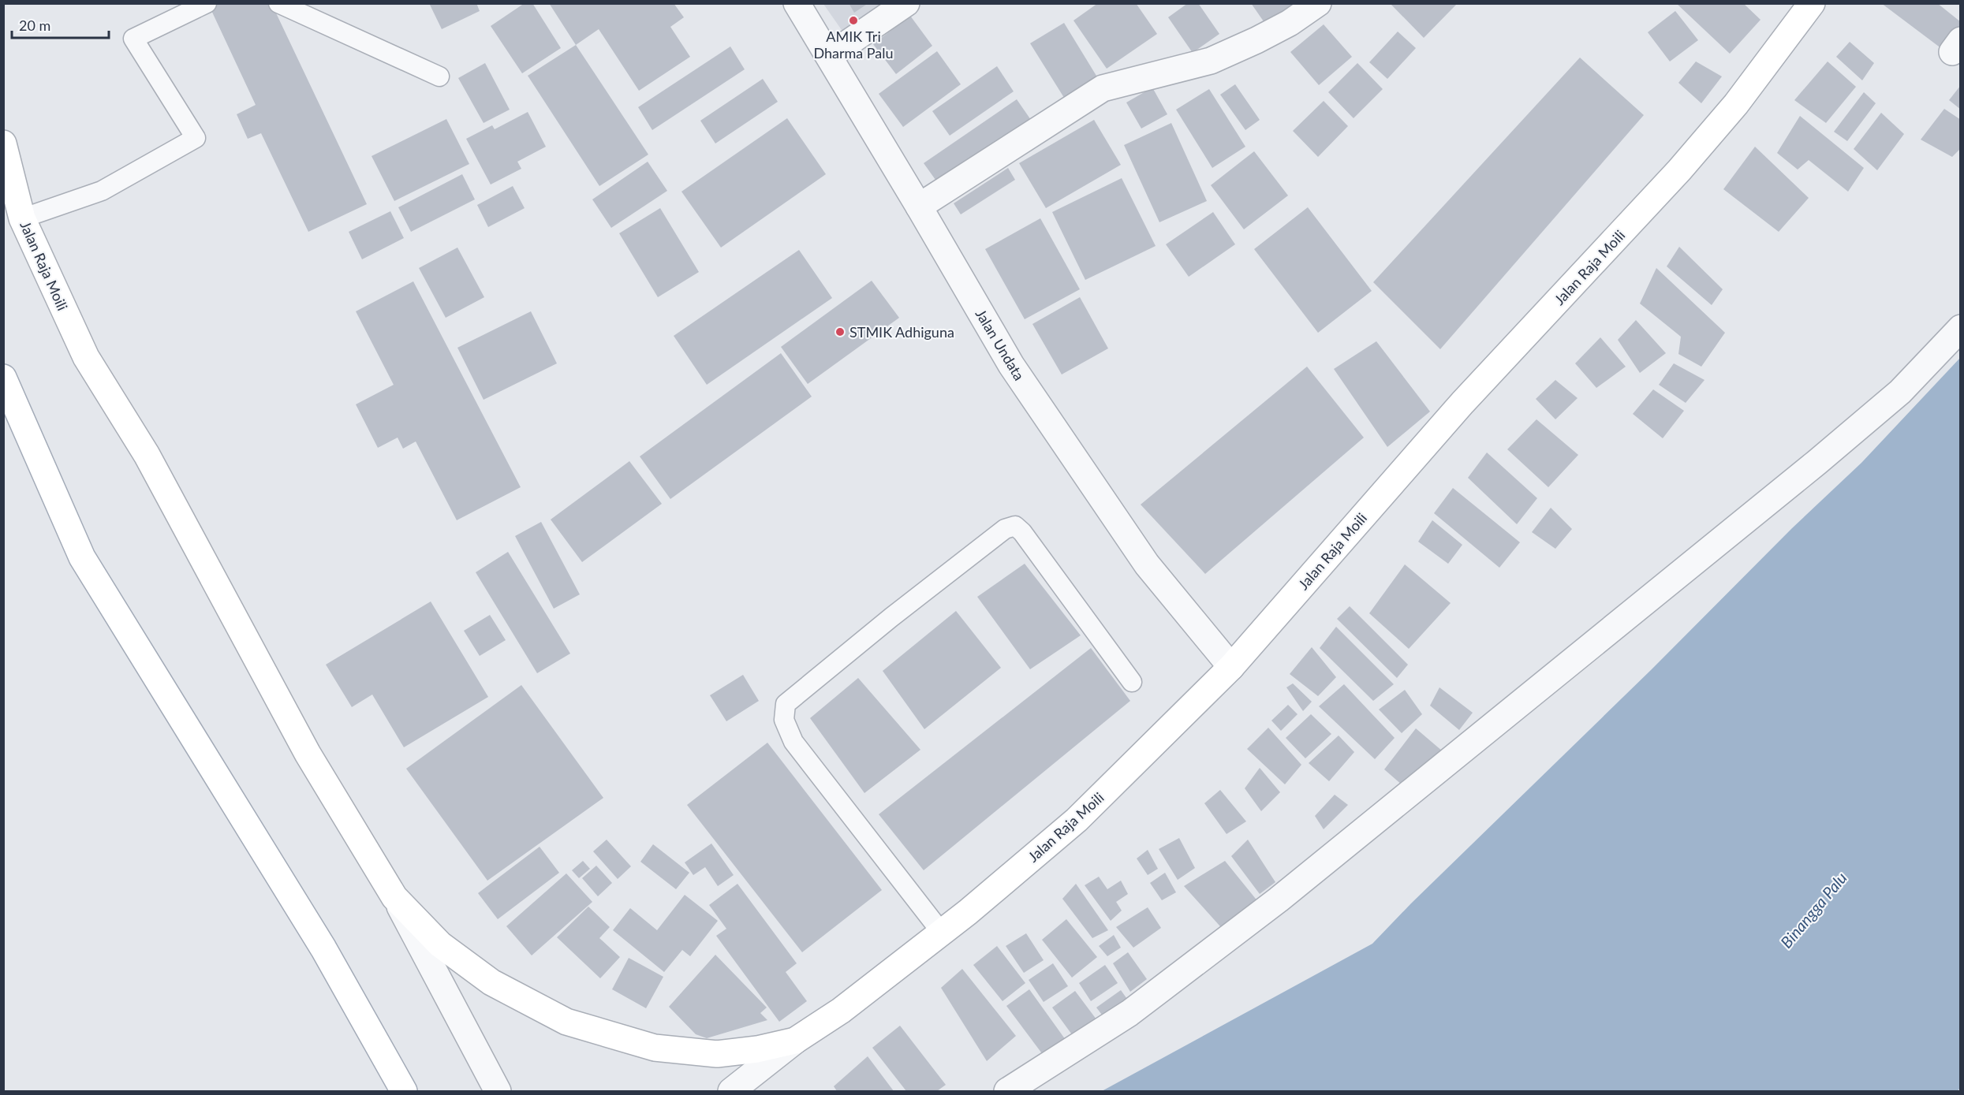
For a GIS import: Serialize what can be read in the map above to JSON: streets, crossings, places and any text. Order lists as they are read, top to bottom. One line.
{"streets":{"street":["Jalan Raja Moili","Jalan Undata"]},"crossings":[["Jalan Raja Moili","Jalan Undata"]],"water":["Binangga Palu"],"places":["AMIK Tri Dharma Palu","STMIK Adhiguna"],"scale_bar":"20 m"}
